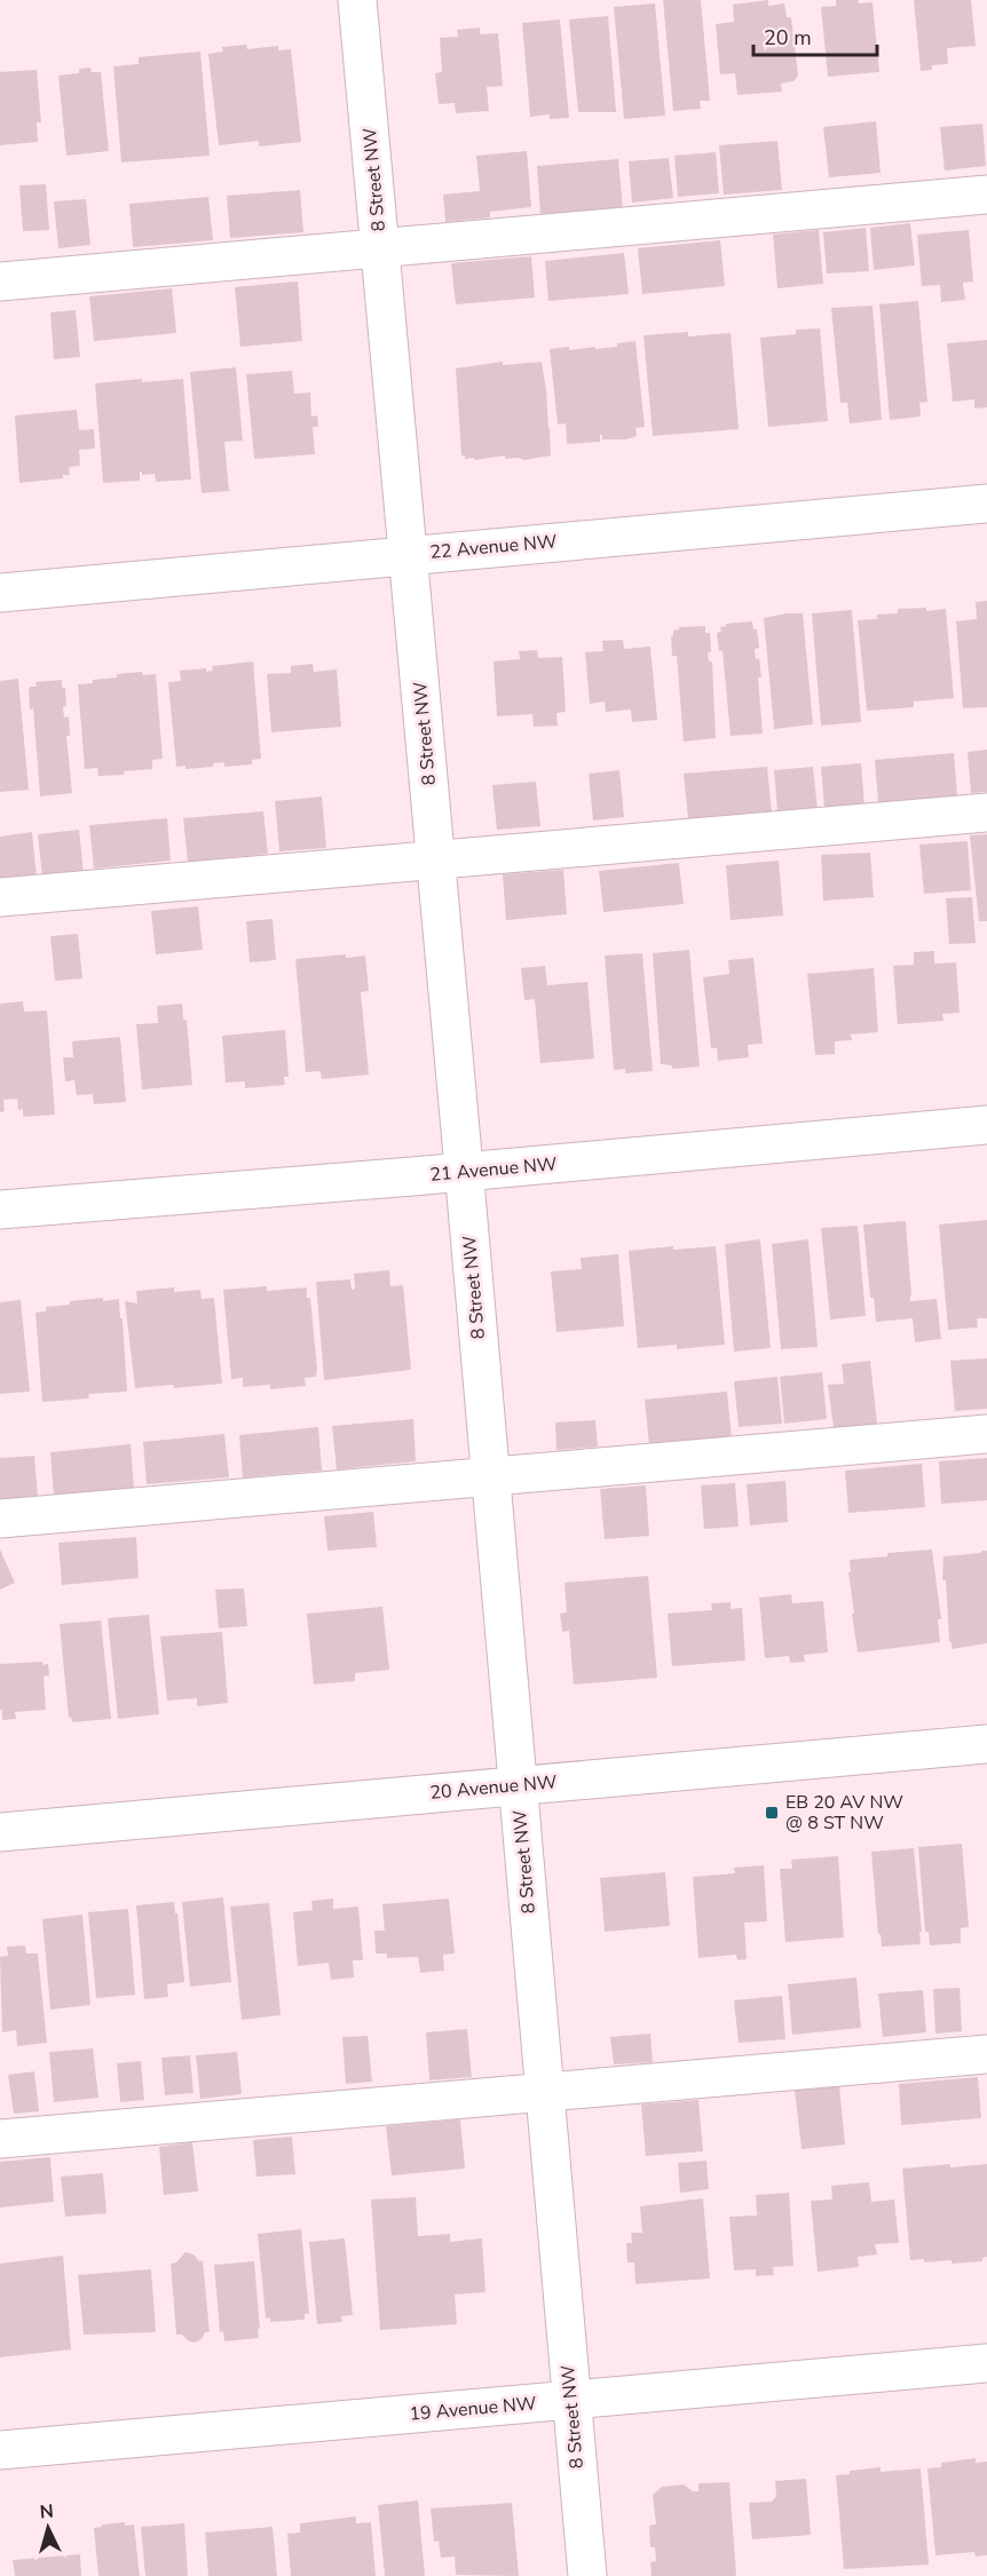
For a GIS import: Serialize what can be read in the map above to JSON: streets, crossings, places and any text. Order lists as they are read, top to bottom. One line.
{"streets":{"street":["8 Street NW","22 Avenue NW","21 Avenue NW","20 Avenue NW","19 Avenue NW"]},"crossings":[["8 Street NW","22 Avenue NW"],["8 Street NW","21 Avenue NW"],["8 Street NW","20 Avenue NW"],["8 Street NW","19 Avenue NW"]],"places":{"transit":["EB 20 AV NW @ 8 ST NW"]},"scale_bar":"20 m","north":"top"}
